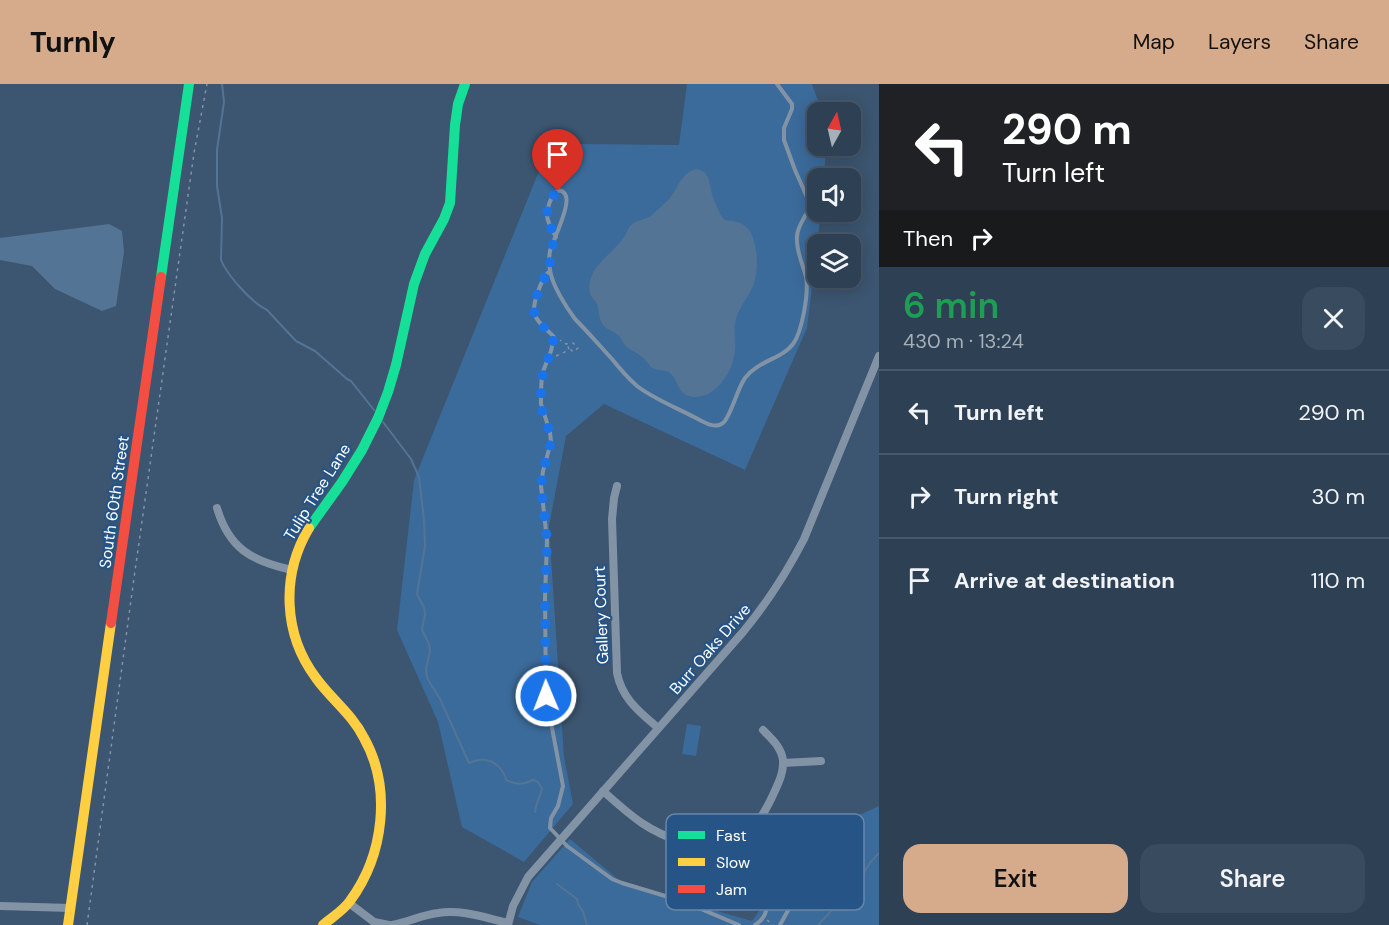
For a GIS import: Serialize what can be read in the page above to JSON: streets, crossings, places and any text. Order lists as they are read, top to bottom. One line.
{"streets":{"street":["Tulip Tree Lane","South 60th Street","Gallery Court","Burr Oaks Drive"]},"crossings":[["Gallery Court","Burr Oaks Drive"]],"legend":["Fast","Slow","Jam"],"north":"top","page":{"header":"Turnly","nav":["Map","Layers","Share"],"turn":["290 m","Turn left"],"then":"Then","heading":["6 min","430 m · 13:24"],"list":[{"name":"Turn left","value":"290 m"},{"name":"Turn right","value":"30 m"},{"name":"Arrive at destination","value":"110 m"}],"buttons":["Exit","Share"]}}
